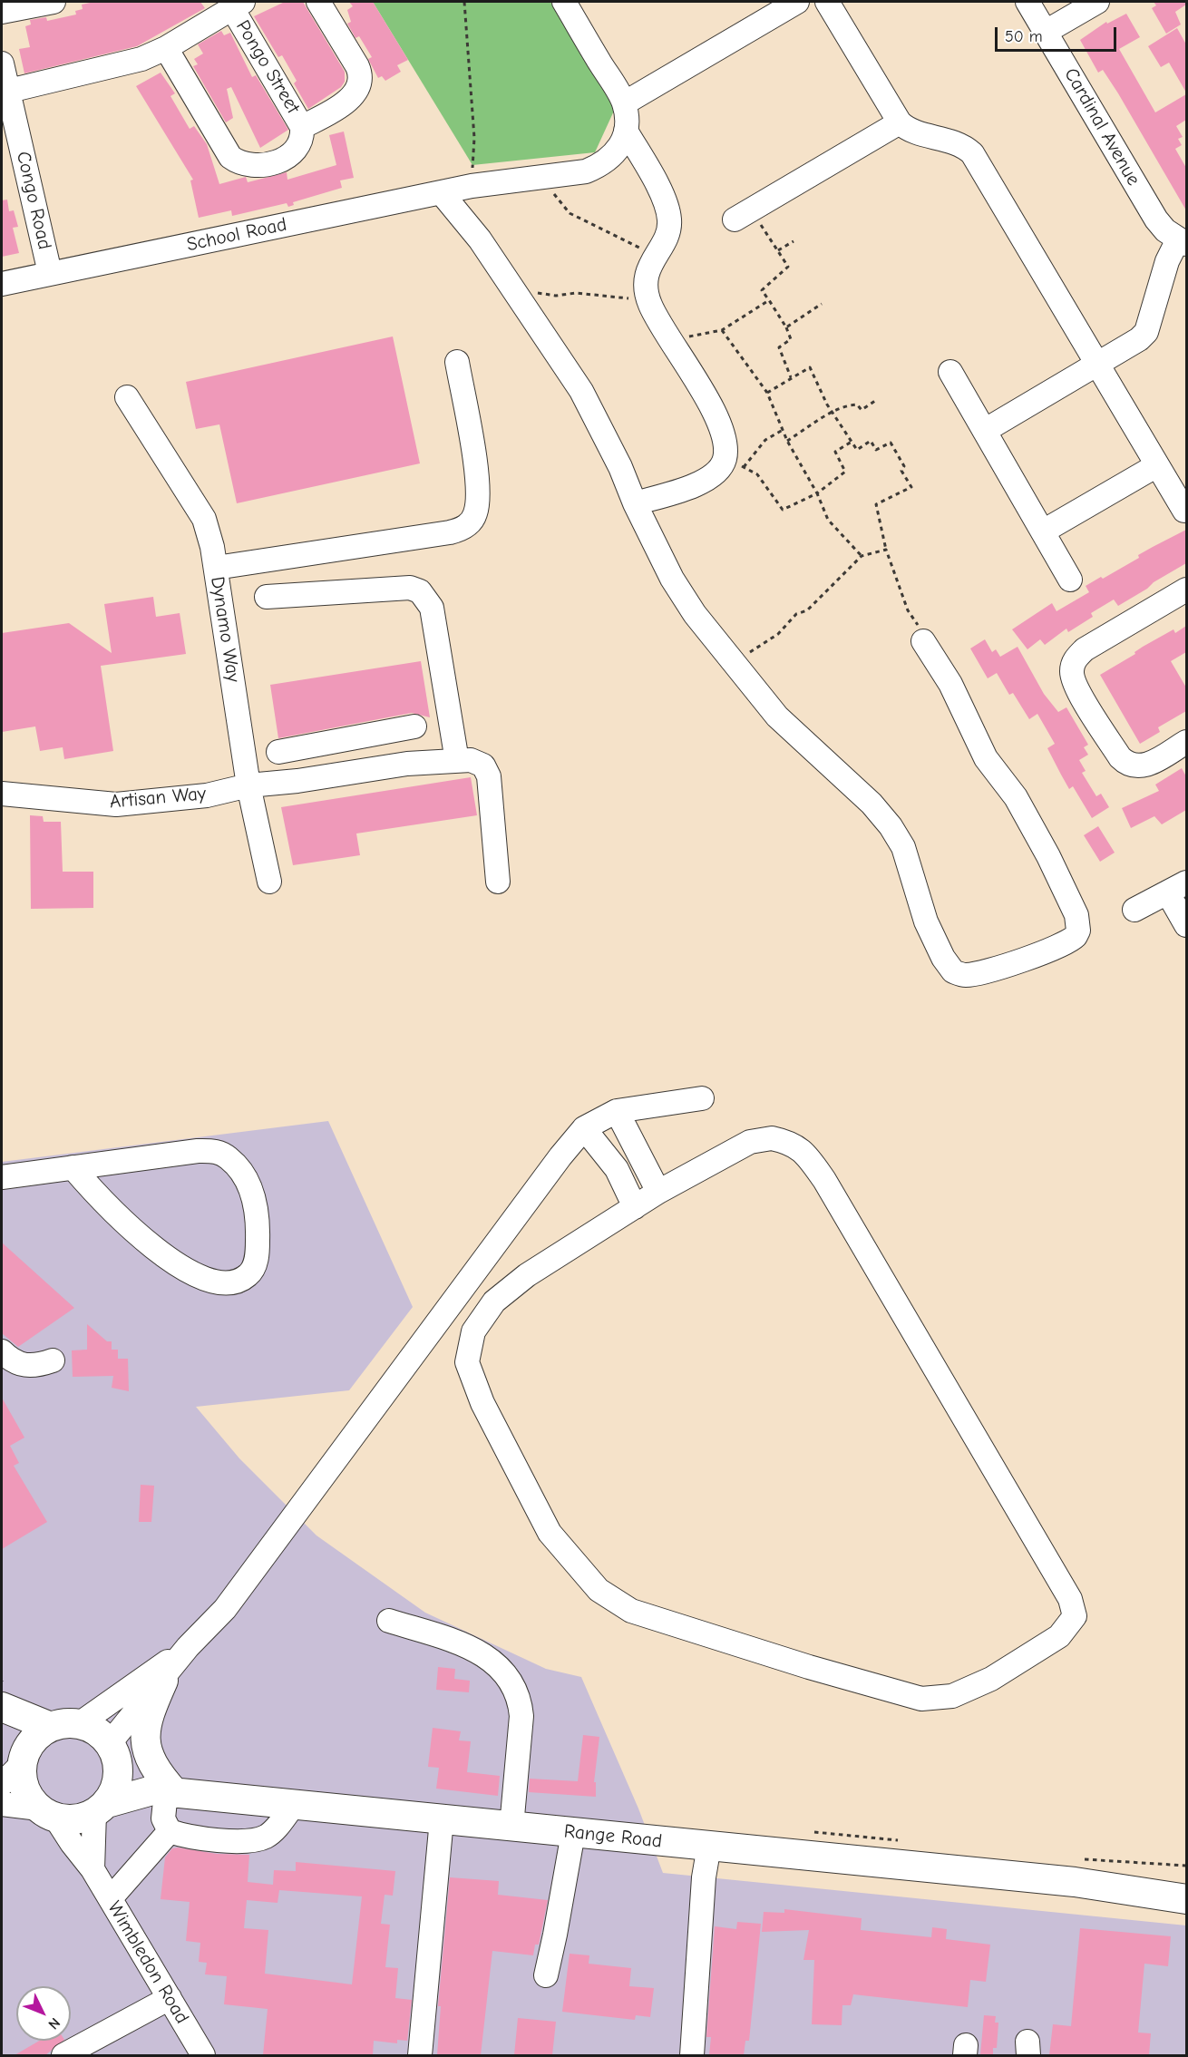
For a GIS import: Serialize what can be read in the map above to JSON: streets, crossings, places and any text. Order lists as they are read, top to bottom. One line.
{"streets":{"main road":["Range Road"],"street":["Pongo Street","Cardinal Avenue","Congo Road","School Road","Dynamo Way","Artisan Way","Wimbledon Road"]},"crossings":[["Congo Road","School Road"],["Dynamo Way","Artisan Way"],["Range Road","Wimbledon Road"]],"scale_bar":"50 m","north":"bottom right"}
